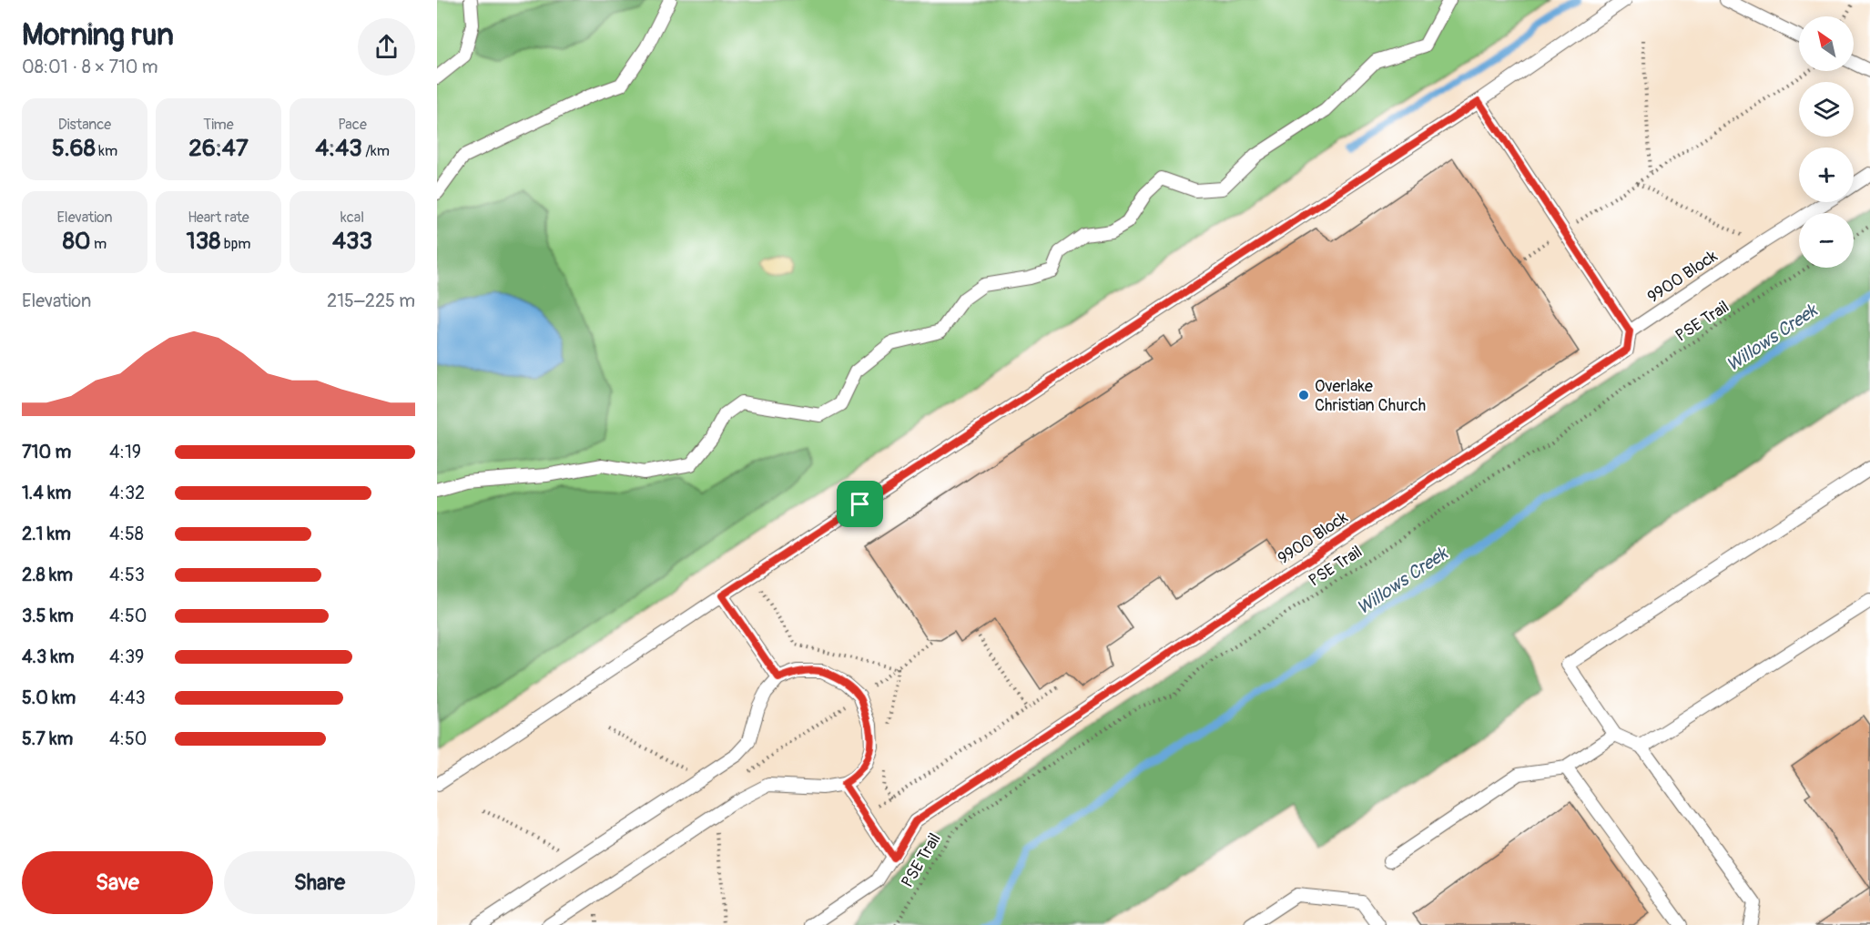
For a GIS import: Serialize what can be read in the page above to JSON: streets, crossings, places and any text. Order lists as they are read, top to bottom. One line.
{"streets":{"lane":["9900 Block"],"path":["PSE Trail"]},"water":["Willows Creek"],"places":["Overlake Christian Church"],"north":"top left","page":{"heading":["Morning run","08:01 · 8 × 710 m"],"map_buttons":["+","−"],"stats":[["Distance","5.68 km"],["Time","26:47"],["Pace","4:43 /km"],["Elevation","80 m"],["Heart rate","138 bpm"],["kcal","433"]],"chart":["Elevation","215–225 m"],"list":[{"name":"710 m","note":"4:19"},{"name":"1.4 km","note":"4:32"},{"name":"2.1 km","note":"4:58"},{"name":"2.8 km","note":"4:53"},{"name":"3.5 km","note":"4:50"},{"name":"4.3 km","note":"4:39"},{"name":"5.0 km","note":"4:43"},{"name":"5.7 km","note":"4:50"}],"buttons":["Save","Share"]}}
